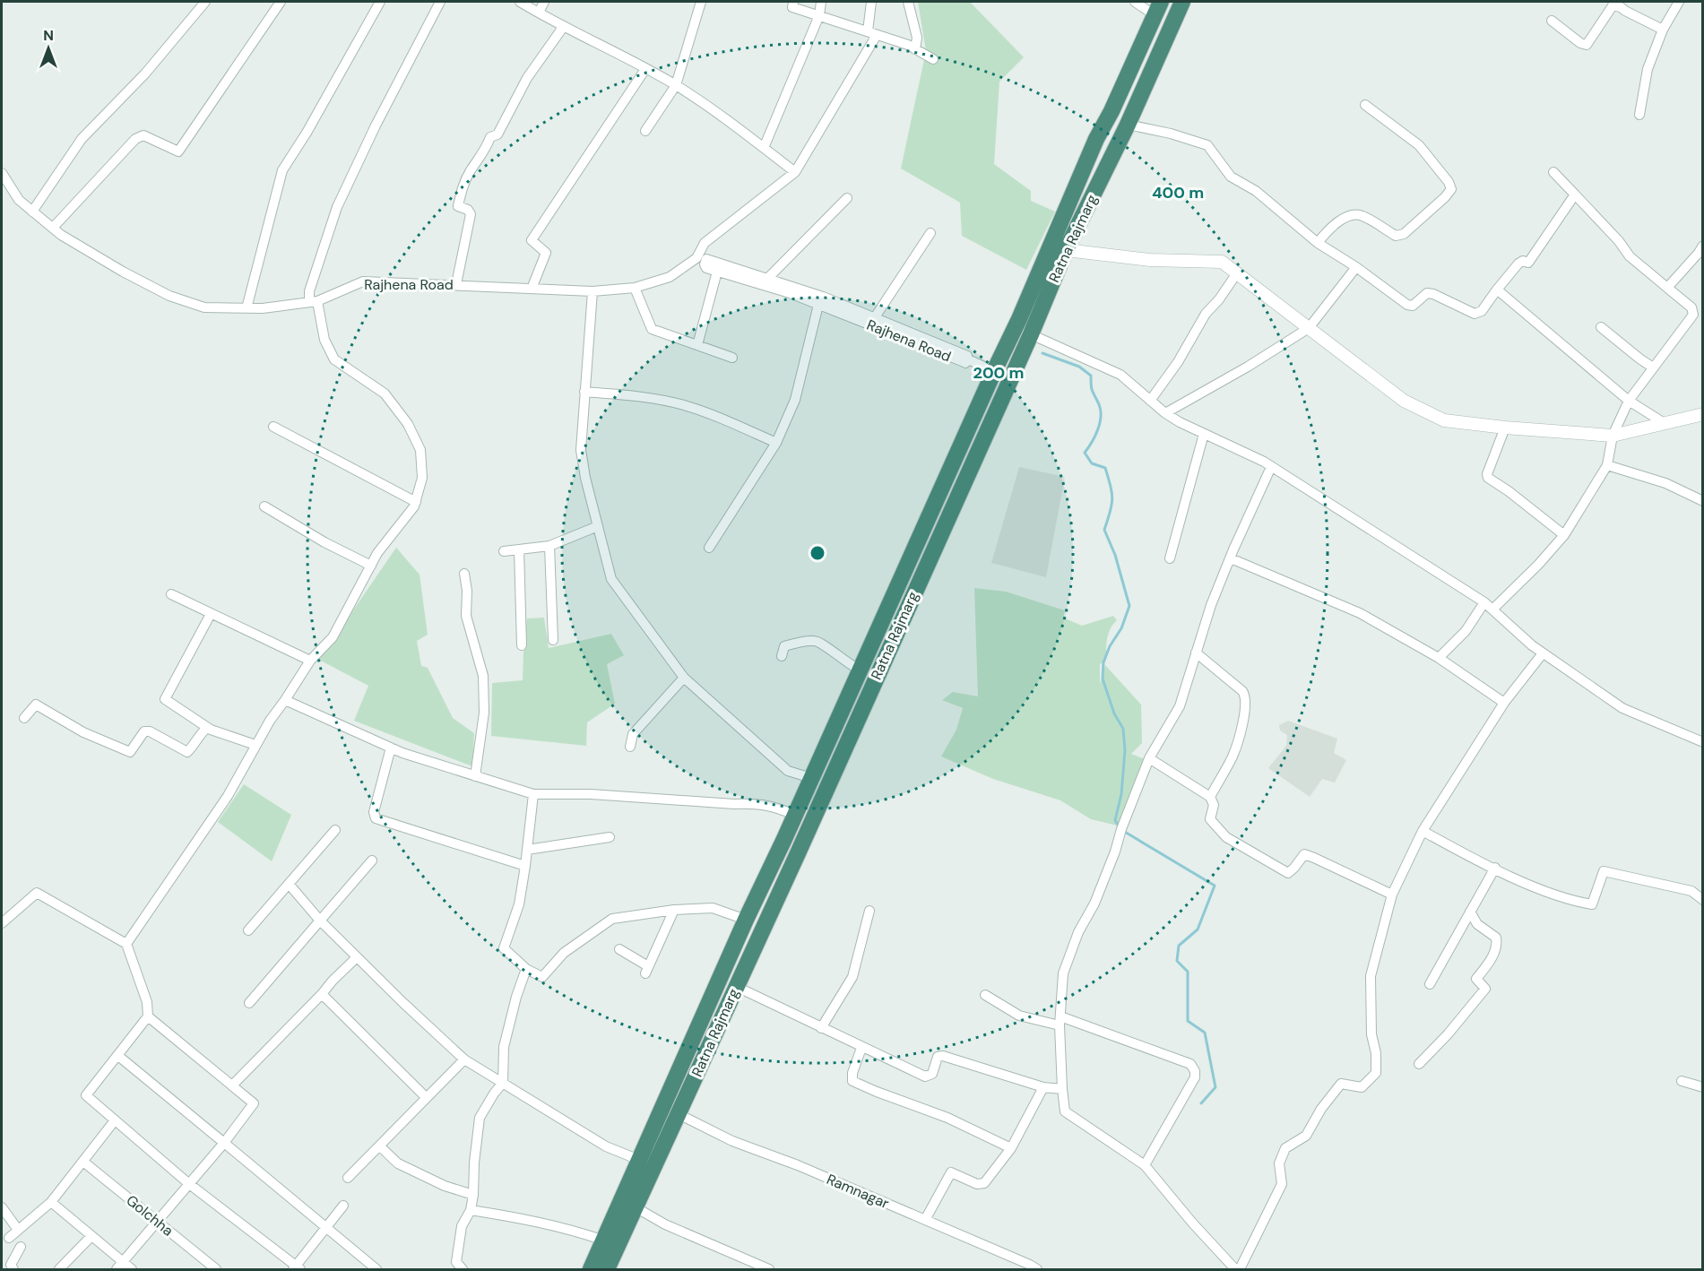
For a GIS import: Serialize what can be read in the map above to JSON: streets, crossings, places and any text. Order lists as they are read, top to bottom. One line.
{"streets":{"highway":["Ratna Rajmarg"],"street":["Rajhena Road","Ramnagar","Golchha"]},"crossings":[["Ratna Rajmarg","Rajhena Road"],["Ratna Rajmarg","Ramnagar"]],"north":"top","rings":["400 m","200 m"]}
